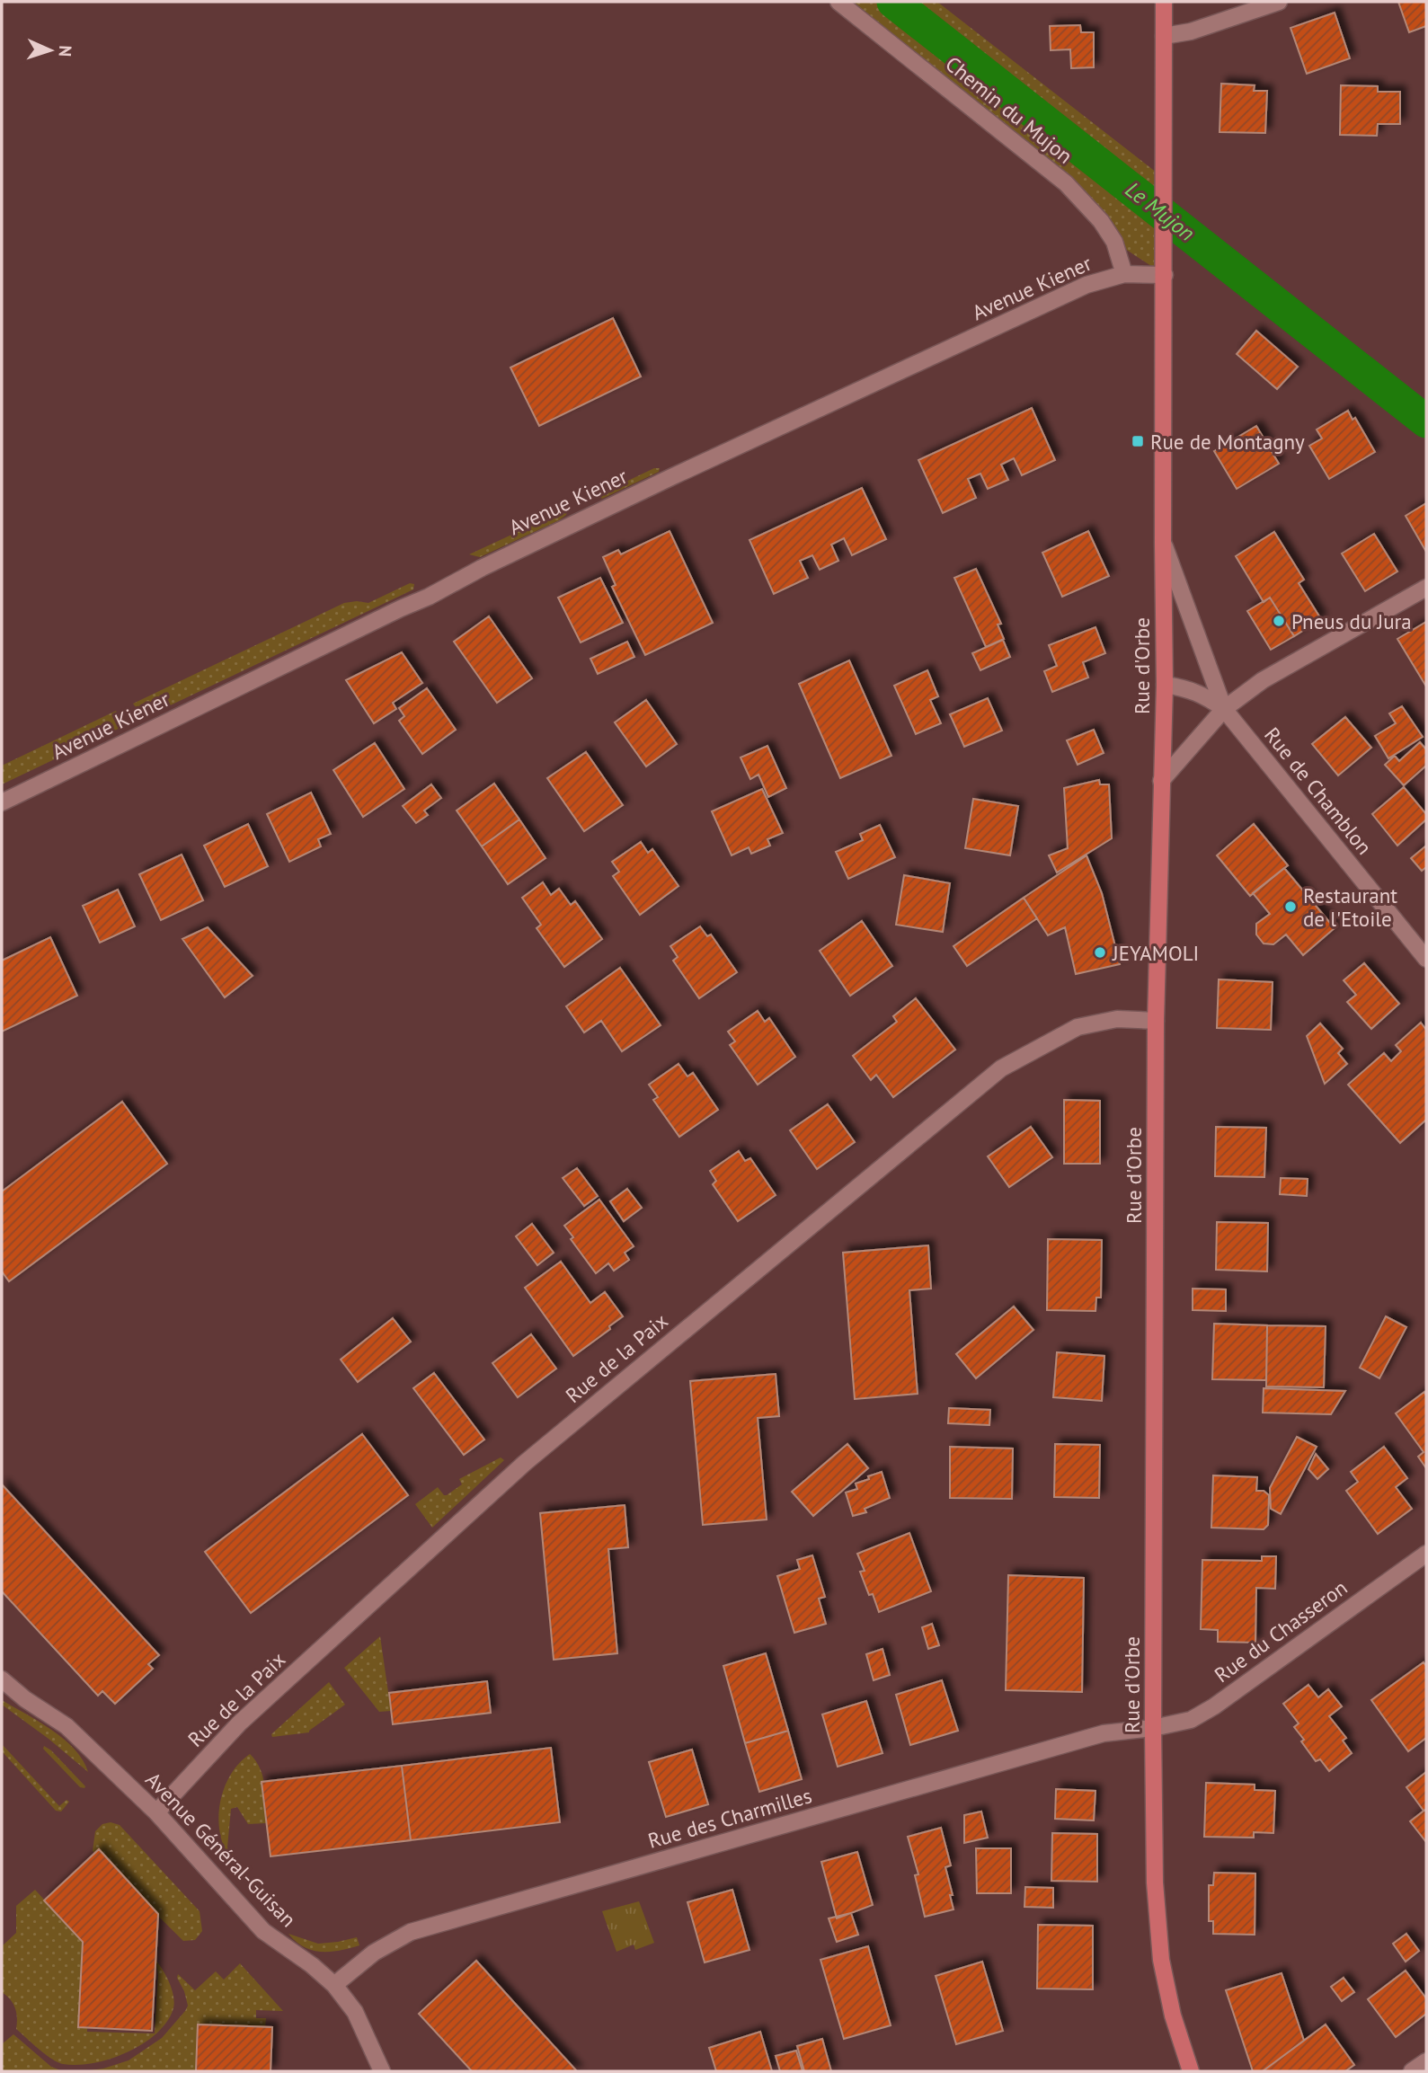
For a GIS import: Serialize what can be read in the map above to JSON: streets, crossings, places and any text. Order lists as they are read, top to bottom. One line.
{"streets":{"main road":["Rue d'Orbe"],"street":["Chemin du Mujon","Avenue Kiener","Rue de Chamblon","Rue de la Paix","Rue du Chasseron","Rue des Charmilles","Avenue Général-Guisan"]},"crossings":[["Chemin du Mujon","Avenue Kiener"],["Avenue Kiener","Rue d'Orbe"],["Rue d'Orbe","Rue de Chamblon"],["Rue d'Orbe","Rue de la Paix"],["Rue d'Orbe","Rue du Chasseron"],["Rue d'Orbe","Rue des Charmilles"],["Rue de la Paix","Avenue Général-Guisan"],["Rue du Chasseron","Rue des Charmilles"],["Rue des Charmilles","Avenue Général-Guisan"]],"water":["Le Mujon"],"places":{"transit":["Rue de Montagny"],"other":["Pneus du Jura","Restaurant de l'Etoile","JEYAMOLI"]},"north":"right"}
